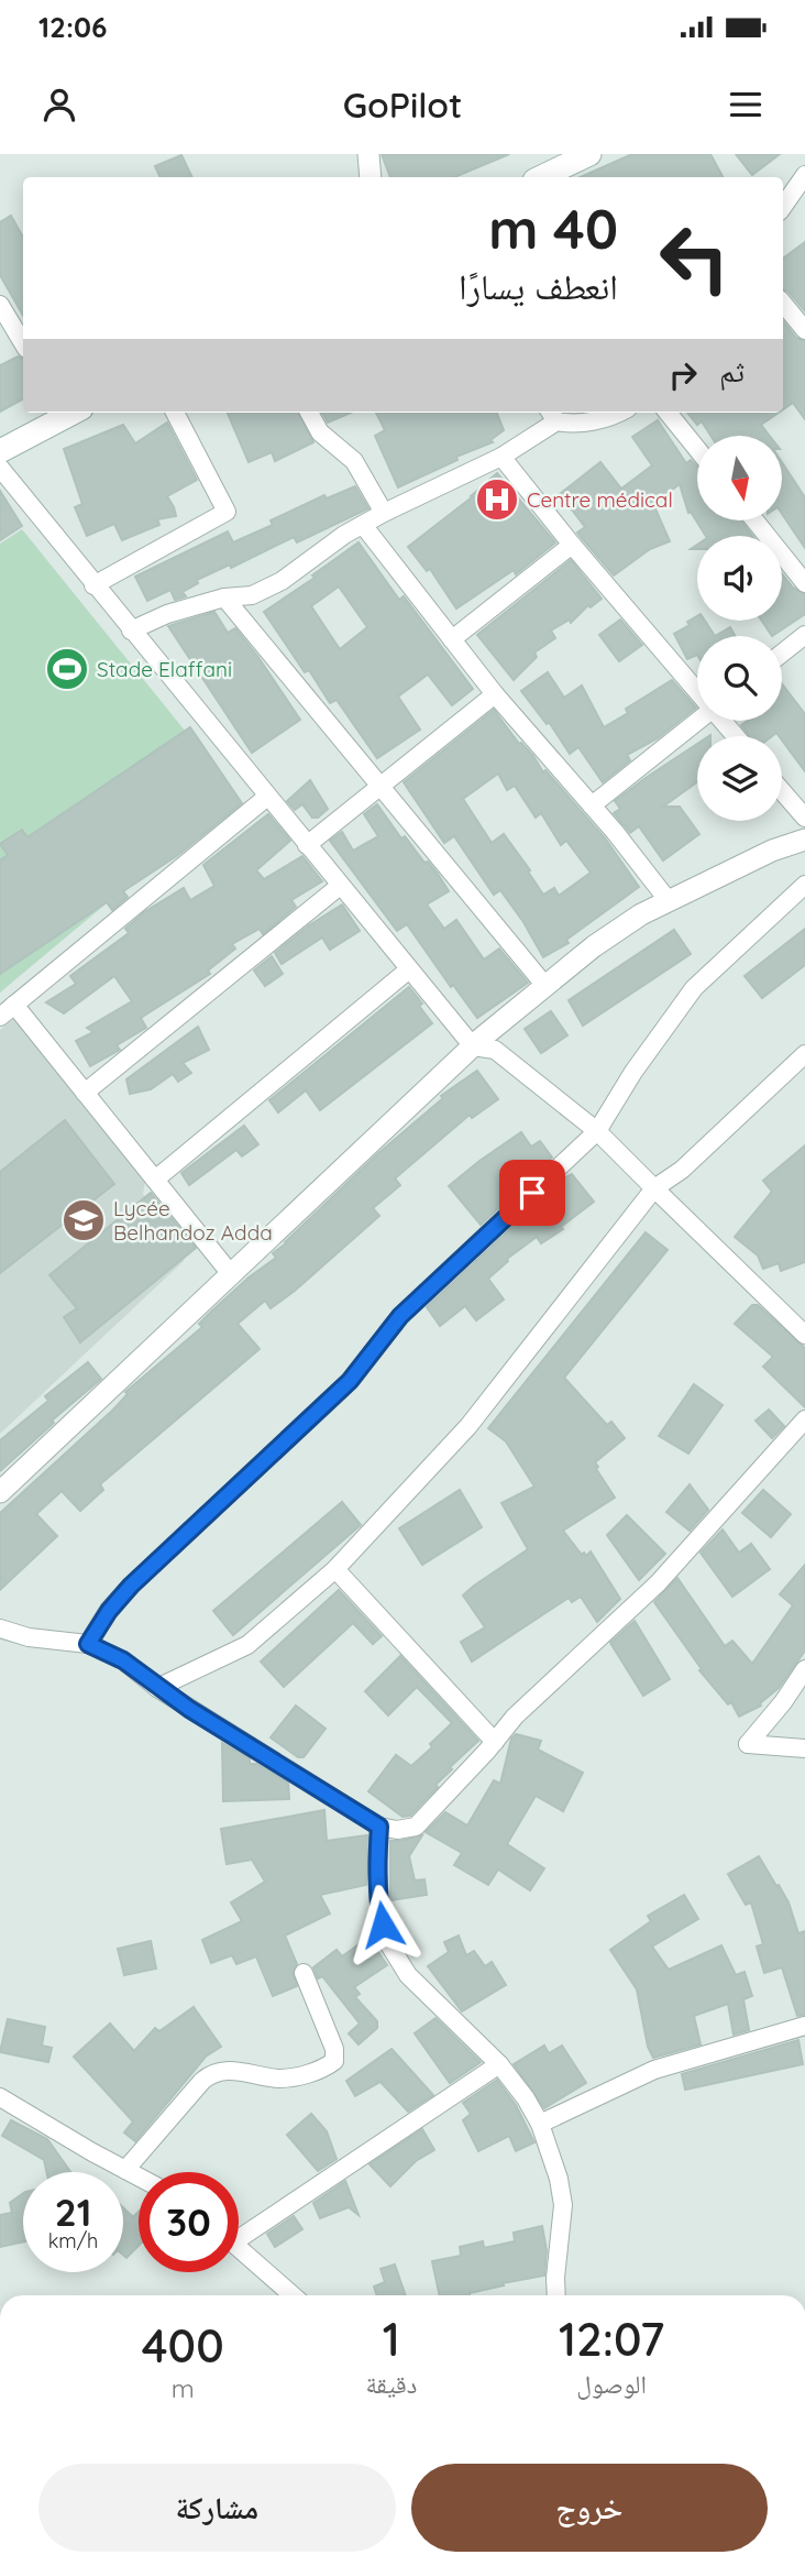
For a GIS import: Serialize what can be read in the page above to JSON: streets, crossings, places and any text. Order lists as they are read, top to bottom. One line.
{"places":{"hospital":["Centre médical"],"sports":["Stade Elaffani"],"school or university":["Lycée Belhandoz Adda"]},"north":"bottom","page":{"status":"12:06","header":"GoPilot","turn":["40 m","انعطف يسارًا"],"then":"ثم","speed":"21 km/h","limit":"30","eta":["12:07","الوصول","1","دقيقة","400","m"],"buttons":["خروج","مشاركة"]}}
